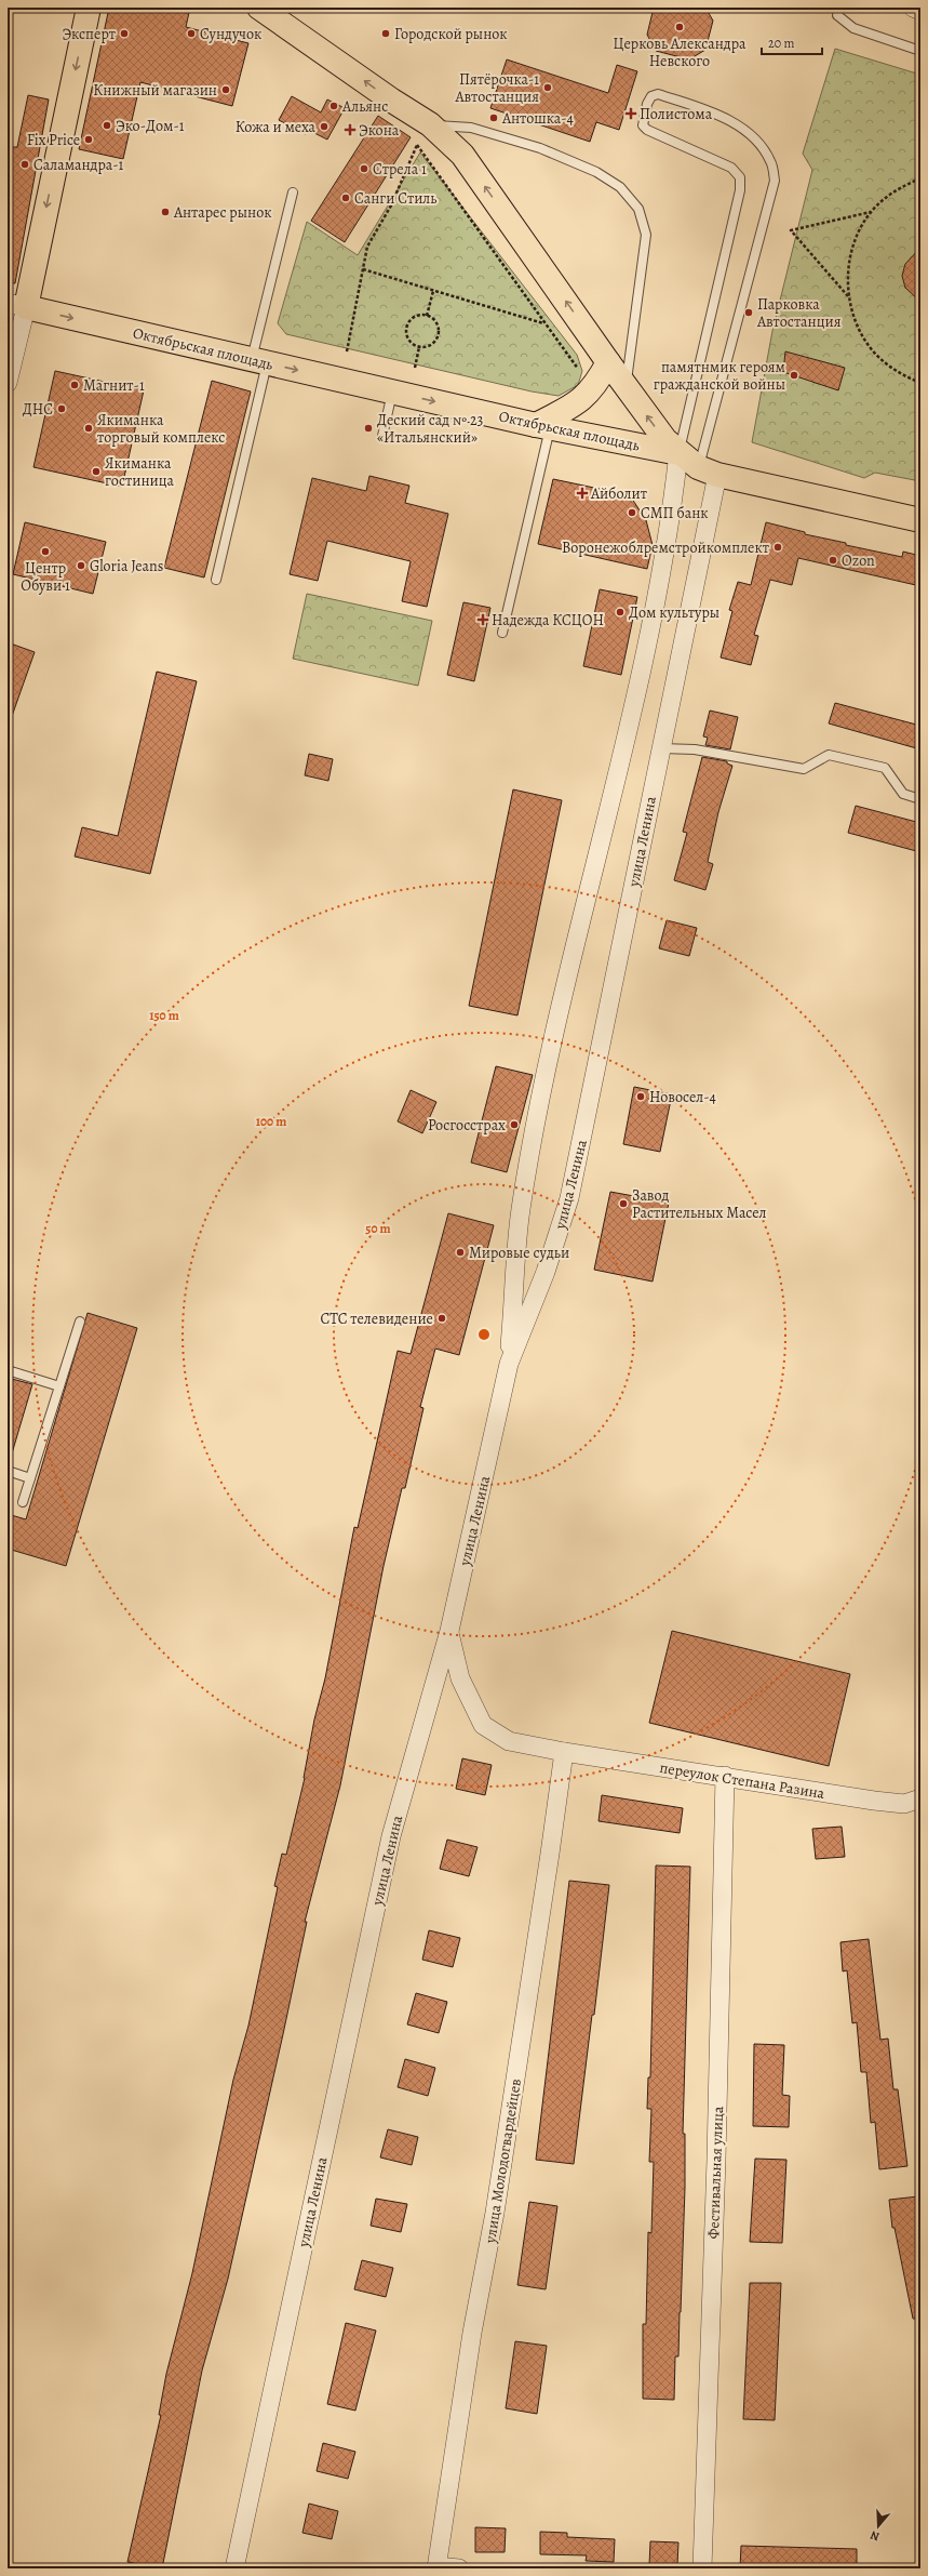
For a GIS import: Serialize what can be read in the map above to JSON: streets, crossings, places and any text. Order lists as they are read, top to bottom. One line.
{"streets":{"main road":["Октябрьская площадь"],"street":["улица Ленина","переулок Степана Разина","улица Молодогвардейцев","Фестивальная улица"]},"crossings":[["Октябрьская площадь","улица Ленина"],["улица Ленина","переулок Степана Разина"],["переулок Степана Разина","улица Молодогвардейцев"],["переулок Степана Разина","Фестивальная улица"]],"places":{"other":["Церковь Александра Невского","Эксперт","Сундучок","Городской рынок","Пятёрочка-1 Автостанция","Книжный магазин","Альянс","Антошка-4","Эко-Дом-1","Кожа и меха","Fix Price","Саламандра-1","Стрела 1","Санги Стиль","Антарес рынок","Парковка Автостанция","памятнмик героям гражданской войны","Магнит-1","ДНС","Якиманка торговый комплекс","Деский сад № 23 «Итальянский»","Якиманка гостиница","СМП банк","Воронежоблремстройкомплект","Центр Обуви 1","Ozon","Gloria Jeans","Дом культуры","Новосел-4","Росгосстрах","Завод Растительных Масел","Мировые судьи","СТС телевидение"],"health":["Полистома","Экона","Айболит","Надежда КСЦОН"]},"scale_bar":"20 m","north":"bottom","rings":["150 m","100 m","50 m"]}
